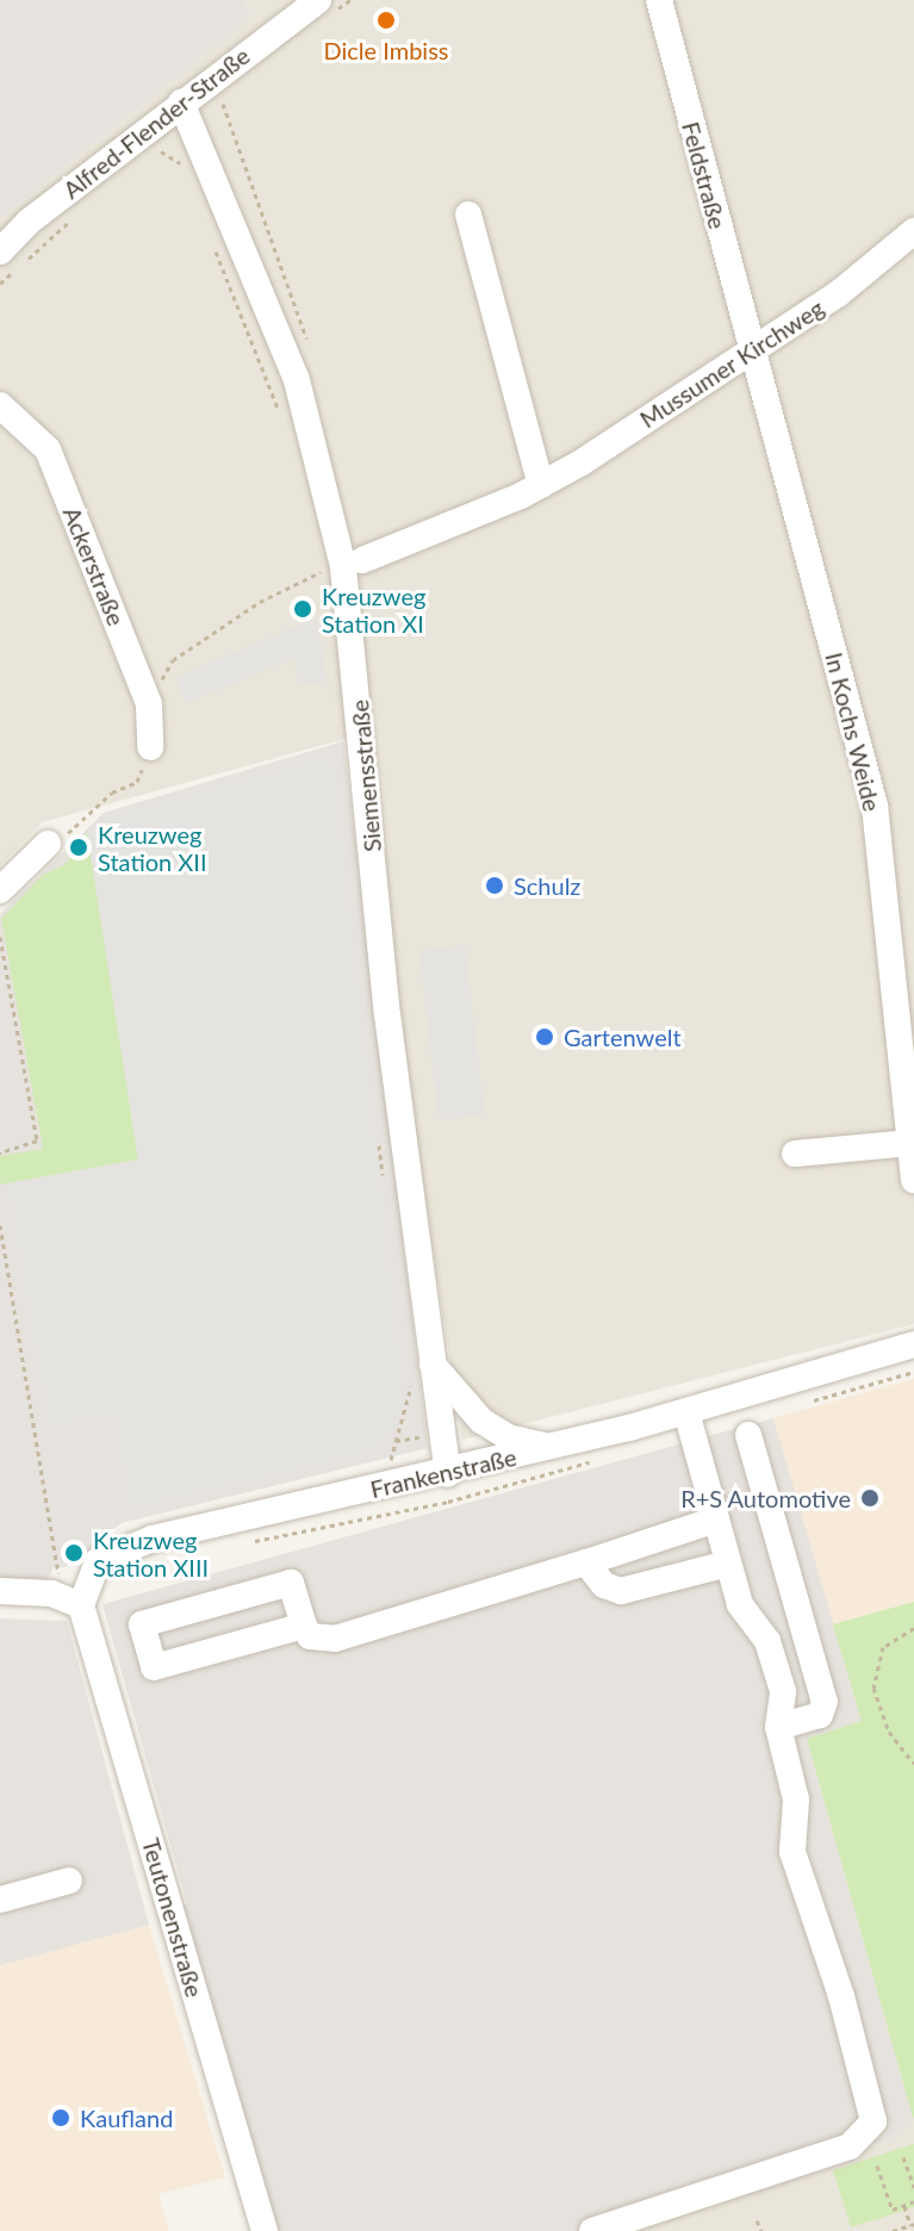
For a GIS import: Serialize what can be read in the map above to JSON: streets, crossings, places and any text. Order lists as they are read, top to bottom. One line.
{"streets":{"street":["Alfred-Flender-Straße","Feldstraße","Mussumer Kirchweg","Ackerstraße","In Kochs Weide","Siemensstraße","Frankenstraße","Teutonenstraße"]},"crossings":[["Alfred-Flender-Straße","Siemensstraße"],["Feldstraße","Mussumer Kirchweg"],["Feldstraße","In Kochs Weide"],["Mussumer Kirchweg","In Kochs Weide"],["Mussumer Kirchweg","Siemensstraße"],["Siemensstraße","Frankenstraße"],["Frankenstraße","Teutonenstraße"]],"places":["Dicle Imbiss","Kreuzweg Station XI","Kreuzweg Station XII","Schulz","Gartenwelt","R+S Automotive","Kreuzweg Station XIII","Kaufland"]}
